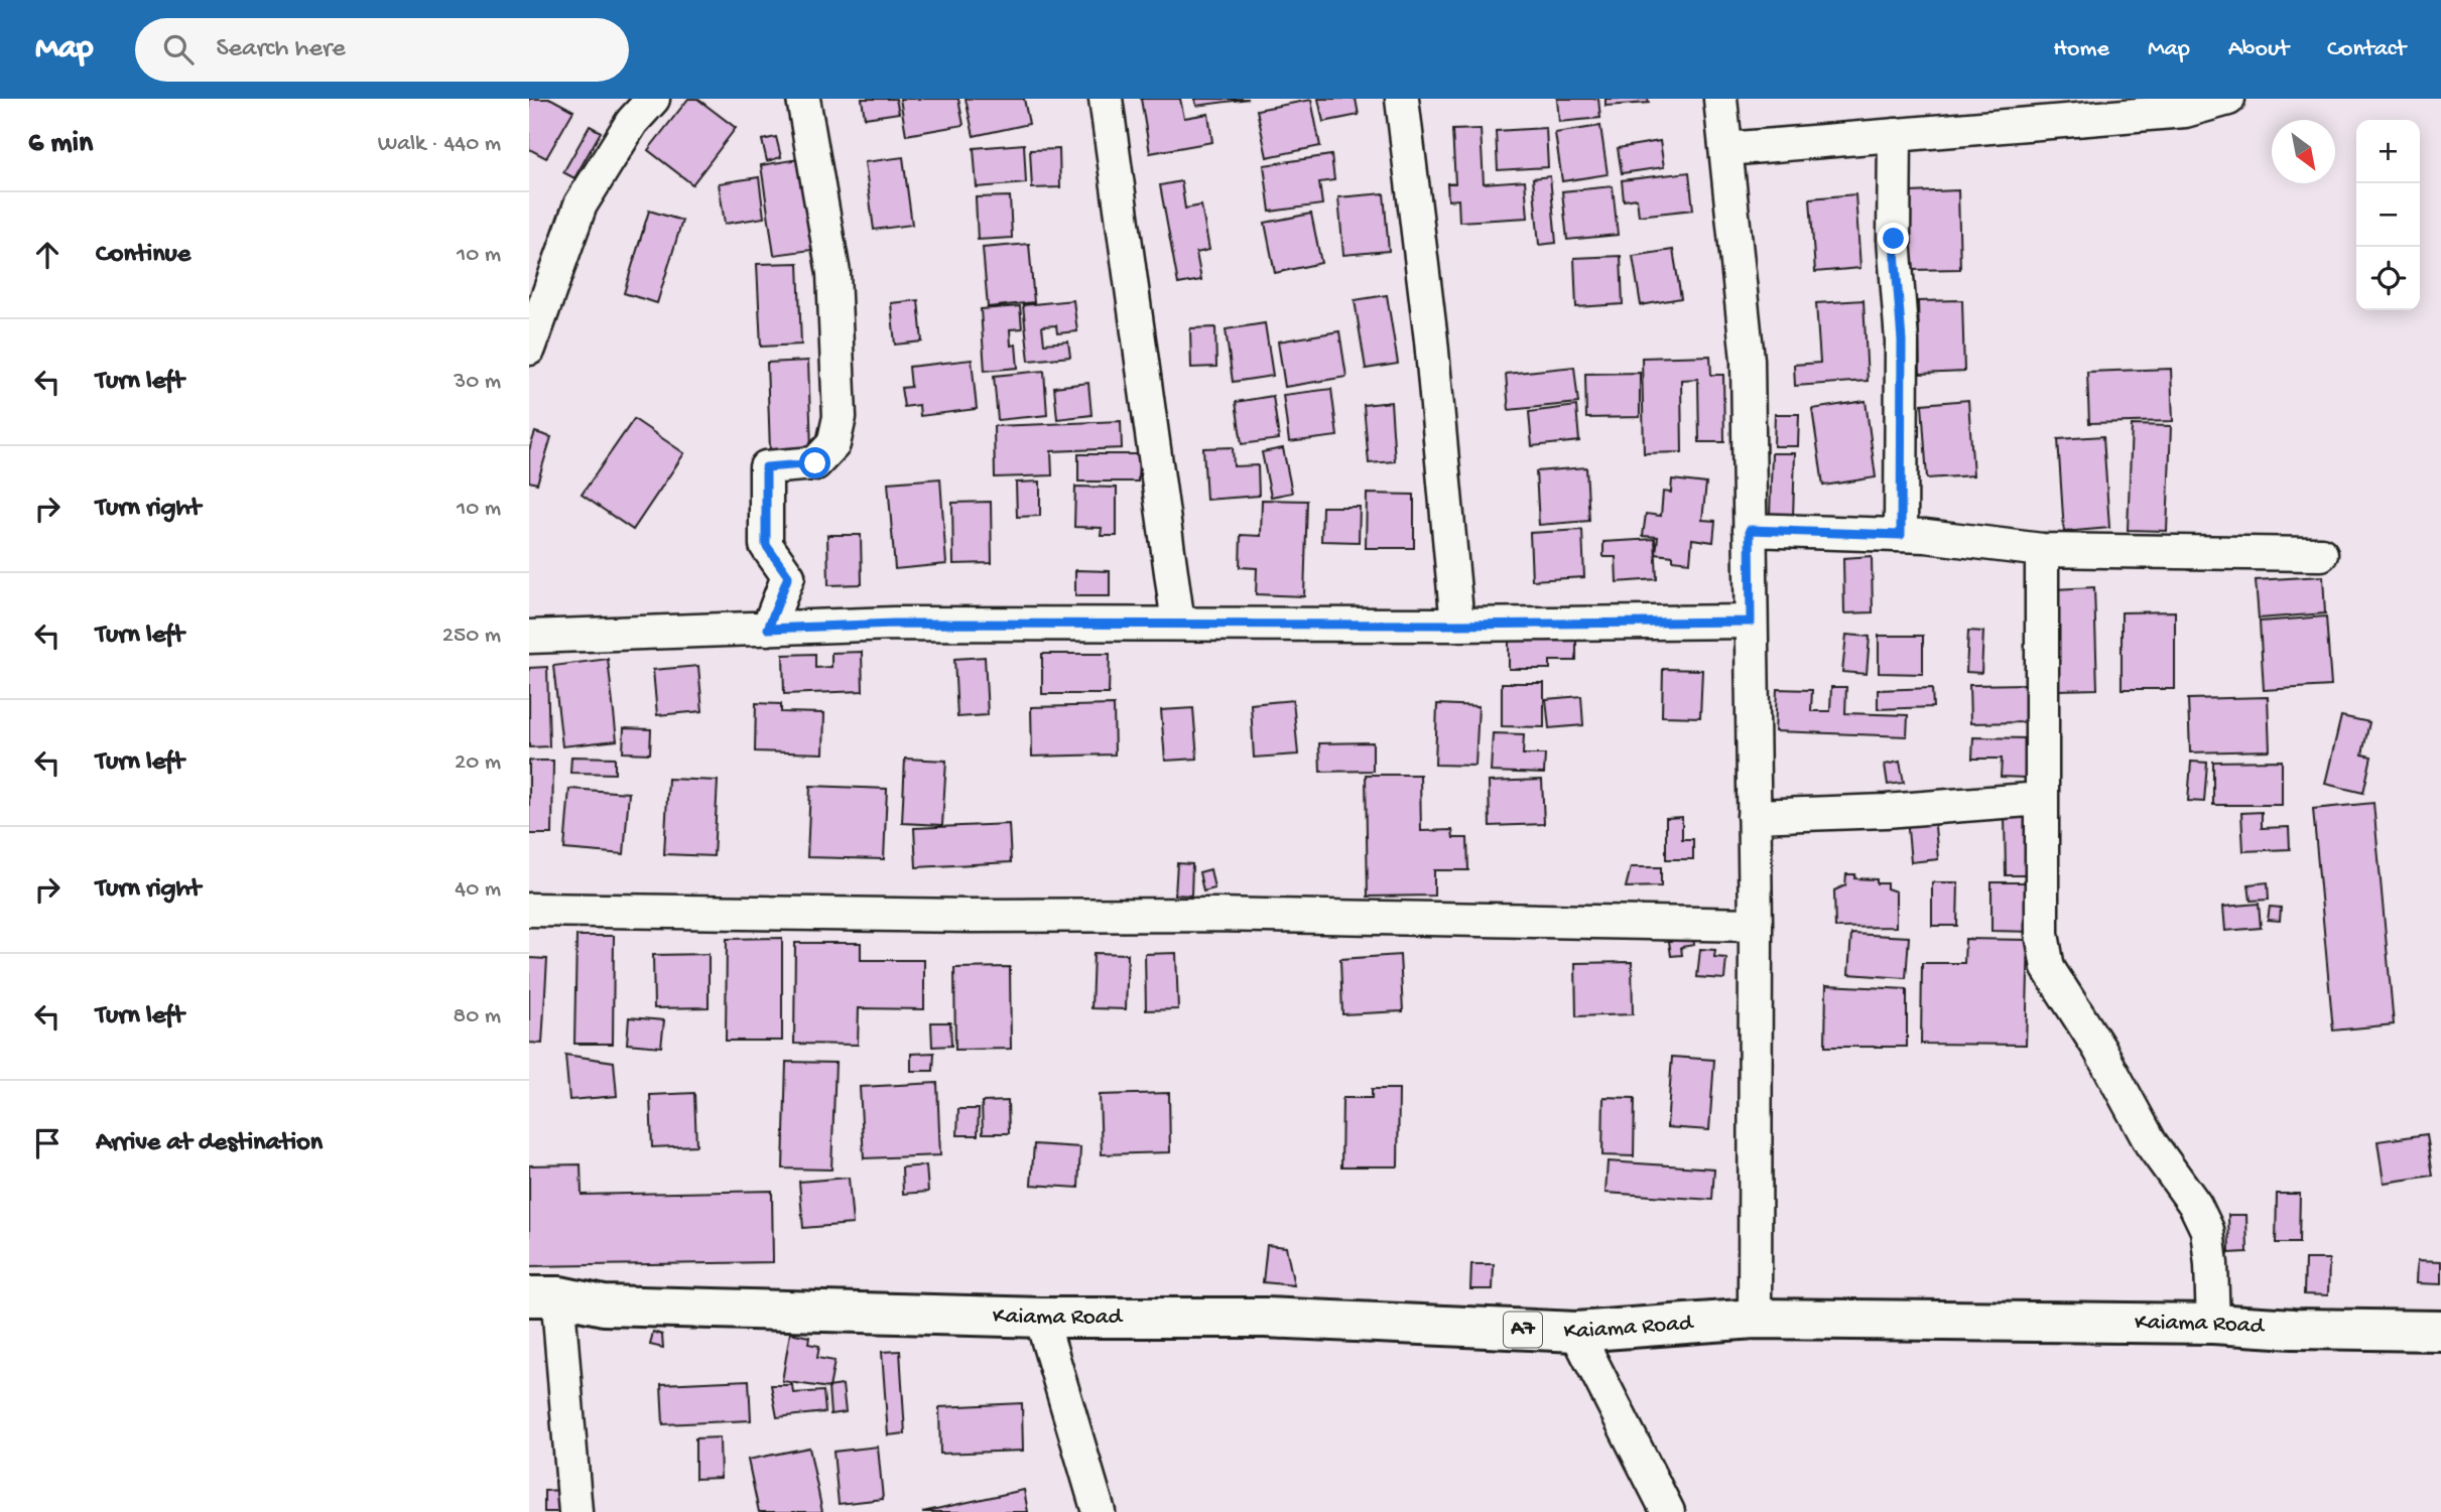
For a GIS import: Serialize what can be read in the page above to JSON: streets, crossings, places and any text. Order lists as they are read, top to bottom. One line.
{"streets":{"highway":["Kaiama Road","A7"]},"north":"bottom right","page":{"header":"Map","search":"Search here","nav":["Home","Map","About","Contact"],"heading":["6 min","Walk · 440 m"],"map_buttons":["+","−"],"list":[["Continue","10 m"],["Turn left","30 m"],["Turn right","10 m"],["Turn left","250 m"],["Turn left","20 m"],["Turn right","40 m"],["Turn left","80 m"],"Arrive at destination"]}}
